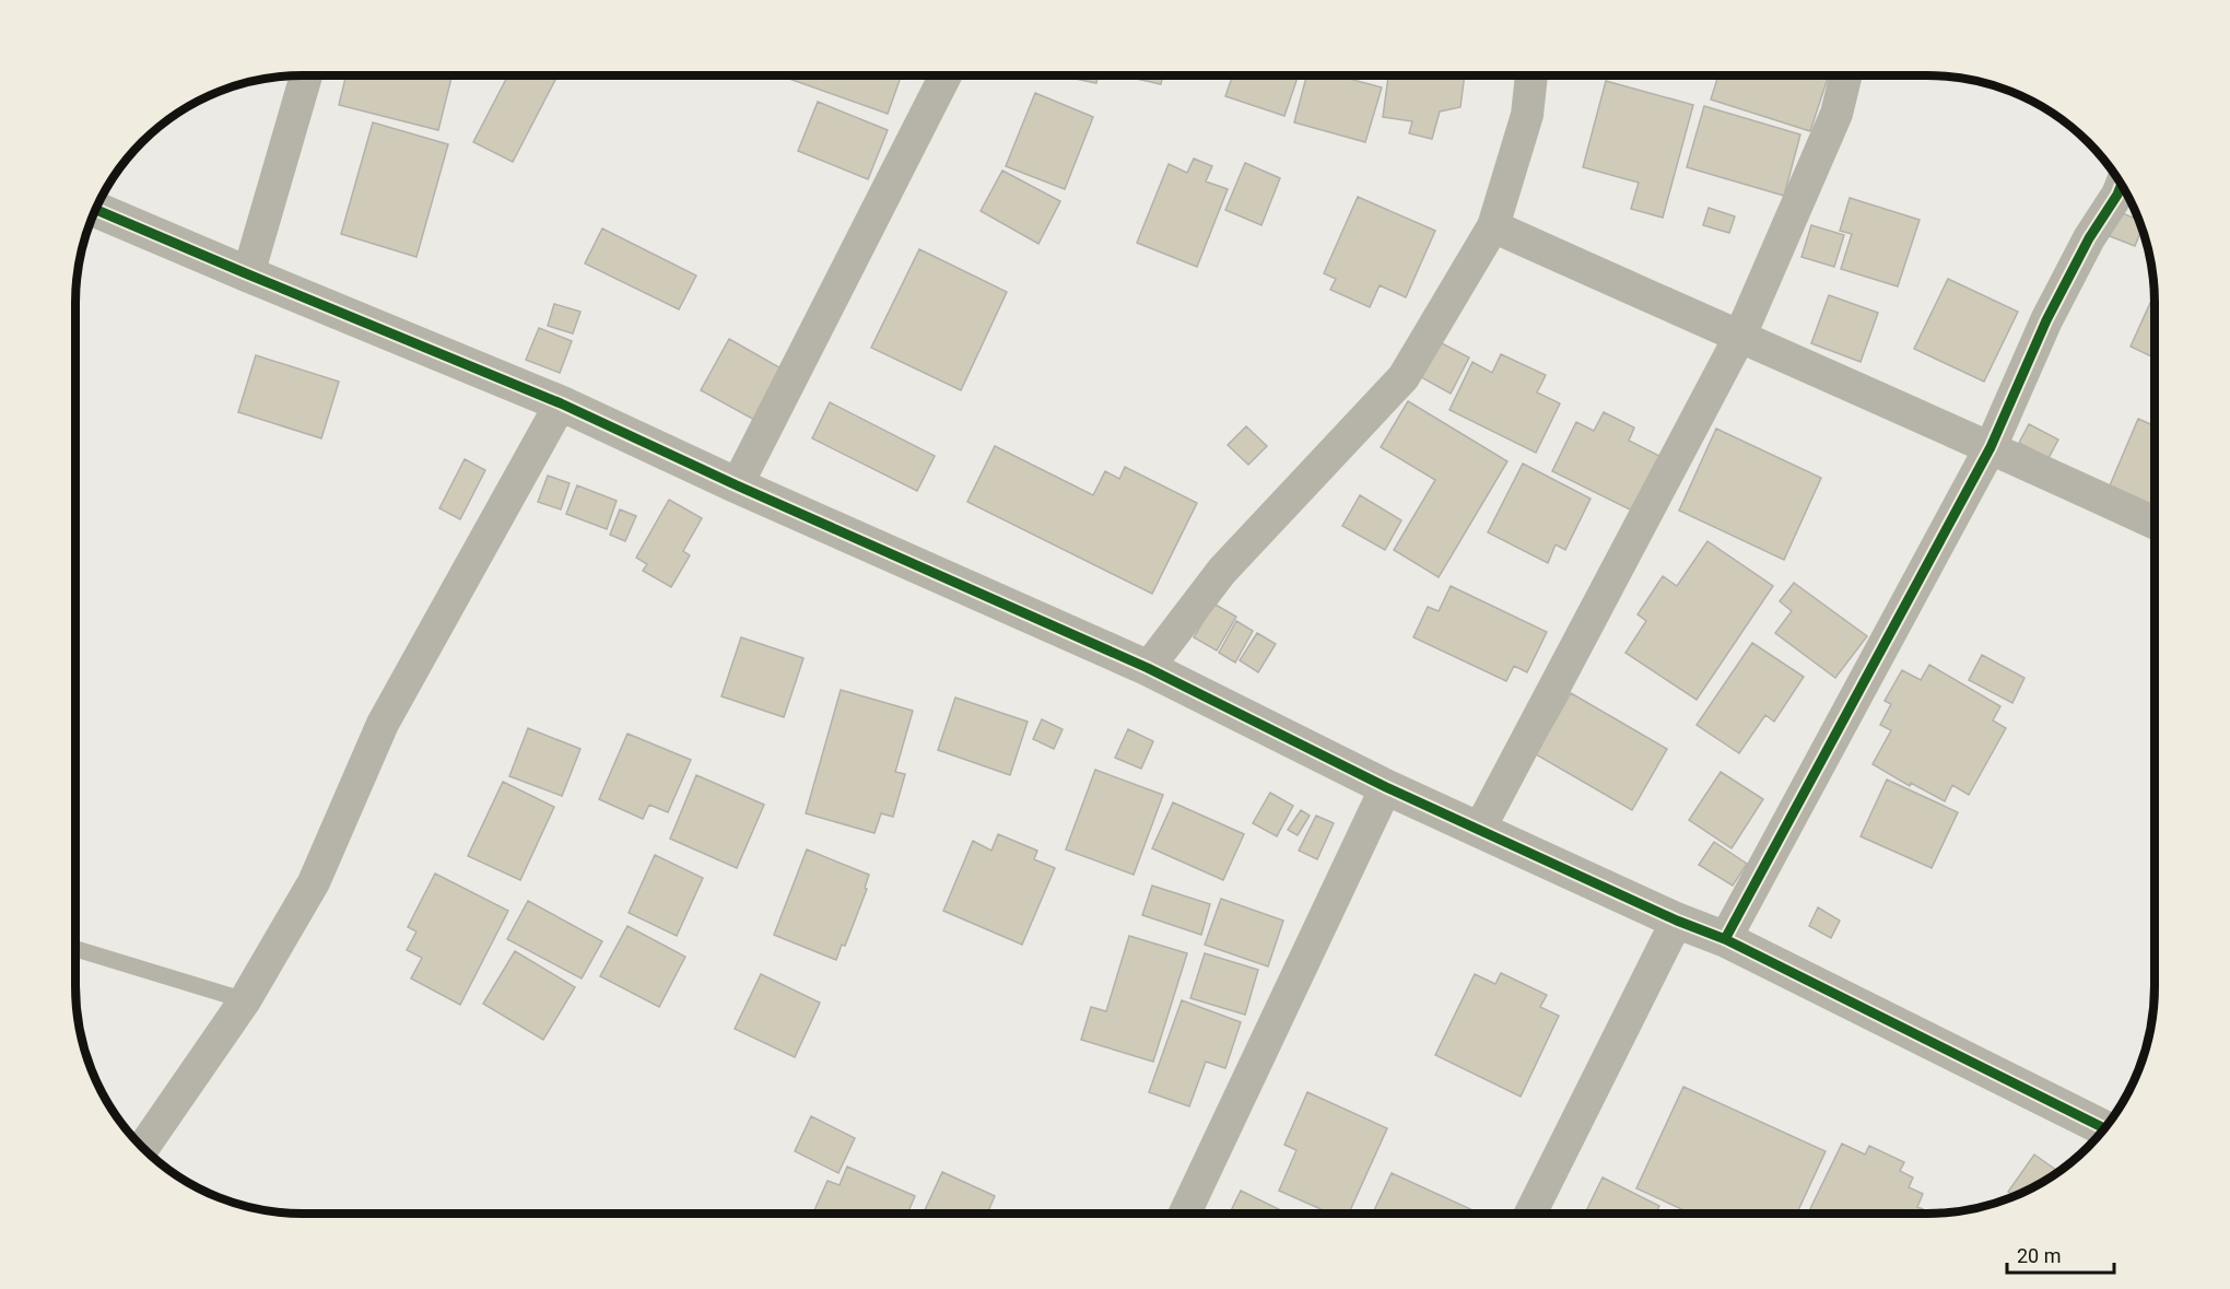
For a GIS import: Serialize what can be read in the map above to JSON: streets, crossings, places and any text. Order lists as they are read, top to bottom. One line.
{"scale_bar":"20 m"}
